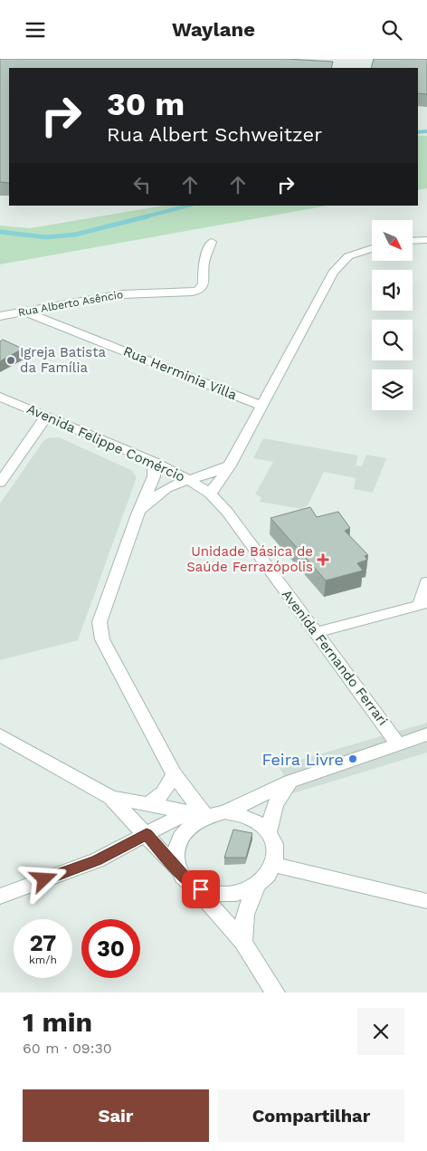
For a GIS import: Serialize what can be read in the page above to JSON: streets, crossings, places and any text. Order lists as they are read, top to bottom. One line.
{"streets":{"street":["Rua Alberto Asêncio","Rua Herminia Villa","Avenida Felippe Comércio","Avenida Fernando Ferrari"]},"crossings":[["Rua Alberto Asêncio","Rua Herminia Villa"],["Avenida Felippe Comércio","Avenida Fernando Ferrari"]],"places":{"other":["Igreja Batista da Família","Feira Livre"],"health":["Unidade Básica de Saúde Ferrazópolis"]},"north":"bottom right","page":{"header":"Waylane","turn":["30 m","Rua Albert Schweitzer"],"speed":"27 km/h","limit":"30","heading":["1 min","60 m · 09:30"],"buttons":["Sair","Compartilhar"]}}
